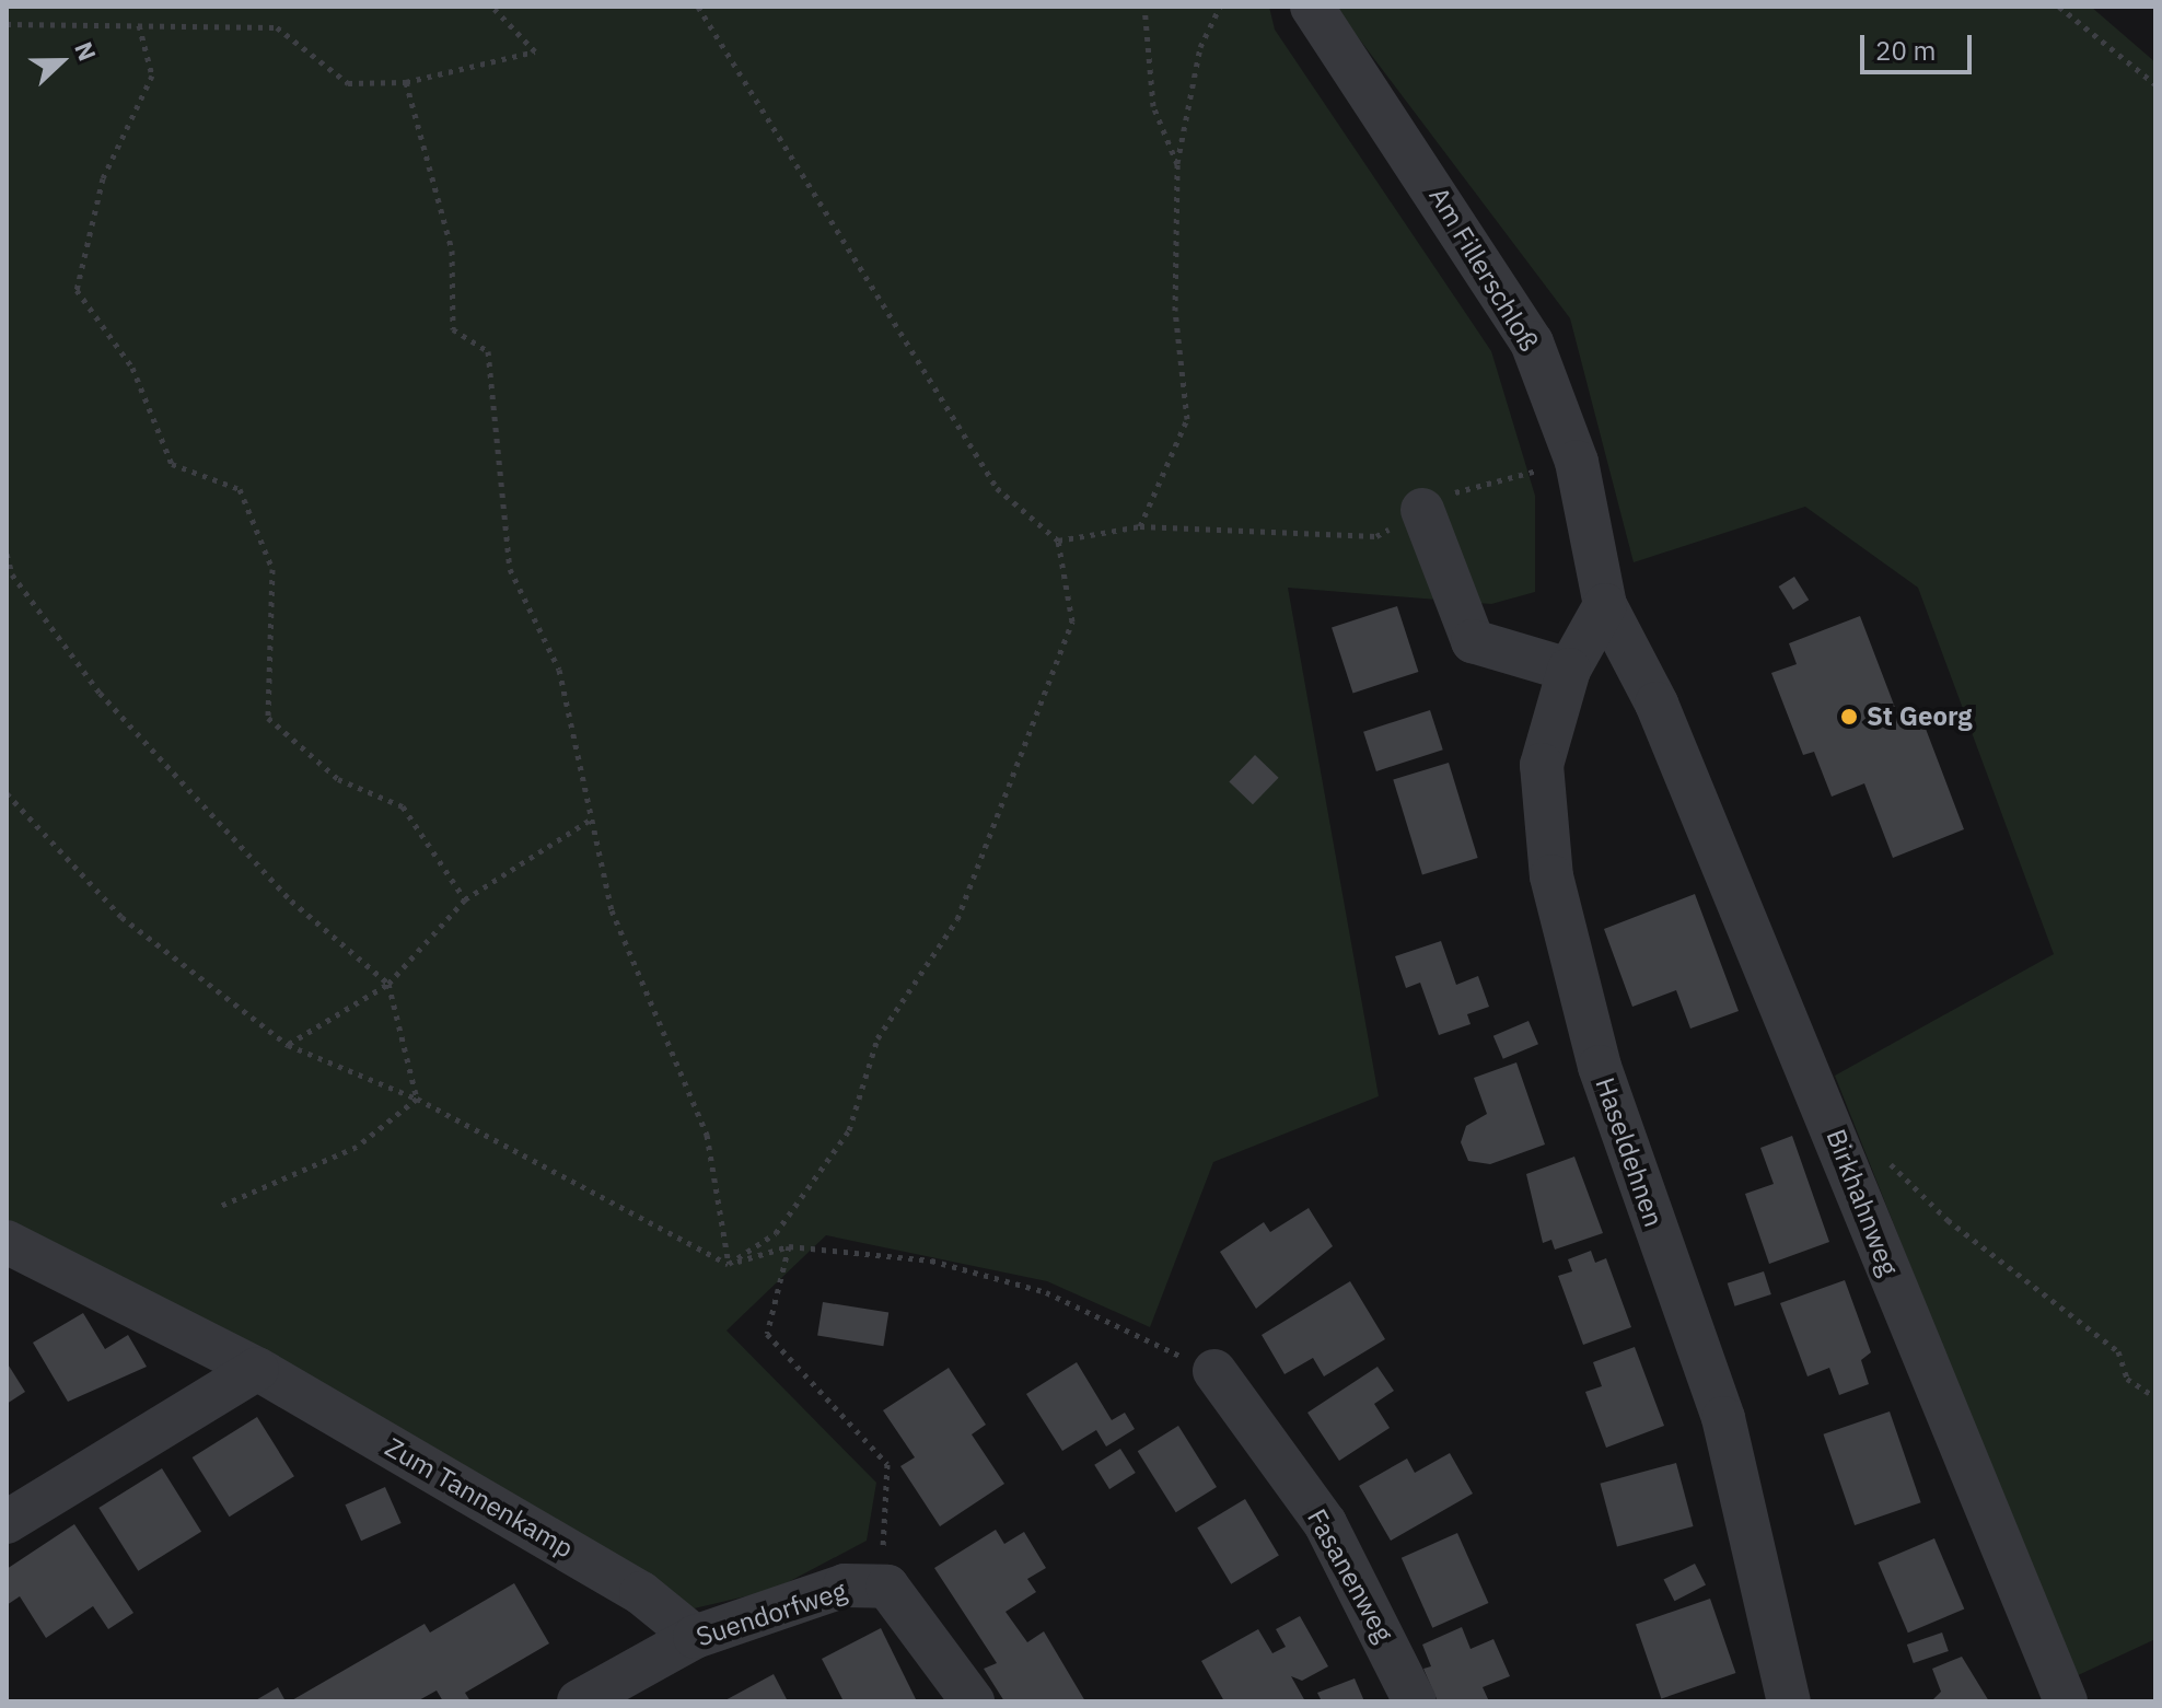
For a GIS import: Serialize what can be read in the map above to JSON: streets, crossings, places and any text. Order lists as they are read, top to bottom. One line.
{"streets":{"street":["Am Fillerschloß","Haseldehnen","Birkhahnweg","Zum Tannenkamp","Fasanenweg","Suendorfweg"]},"crossings":[["Am Fillerschloß","Haseldehnen"],["Am Fillerschloß","Birkhahnweg"],["Zum Tannenkamp","Suendorfweg"]],"places":["St Georg"],"scale_bar":"20 m","north":"right"}
